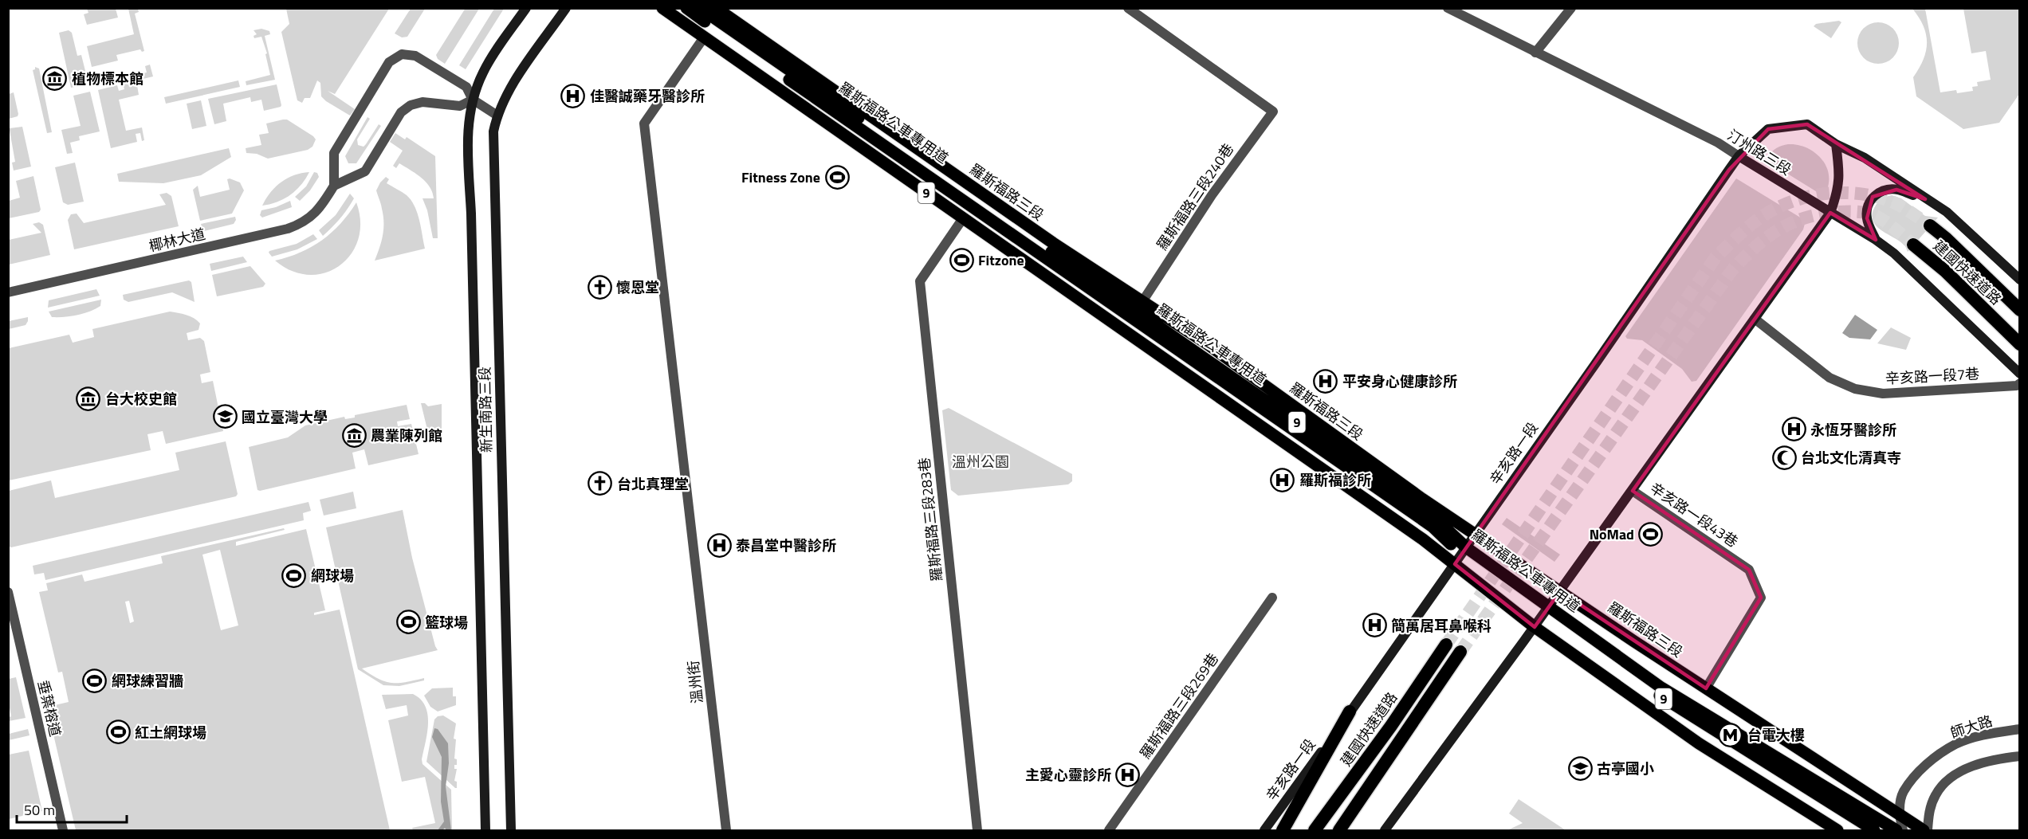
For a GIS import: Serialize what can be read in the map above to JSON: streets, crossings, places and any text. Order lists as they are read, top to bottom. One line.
{"streets":{"highway":["建國快速道路"],"main road":["羅斯福路公車專用道","汀州路三段","羅斯福路三段","9","新生南路三段","辛亥路一段"],"street":["羅斯福路三段240巷","椰林大道","辛亥路一段7巷","辛亥路一段43巷","羅斯福路三段283巷","溫州街","羅斯福路三段269巷","垂葉榕道","師大路"]},"crossings":[["羅斯福路公車專用道","9"],["羅斯福路公車專用道","辛亥路一段"],["汀州路三段","辛亥路一段"],["羅斯福路三段","羅斯福路三段240巷"],["羅斯福路三段","辛亥路一段"],["羅斯福路三段","辛亥路一段43巷"],["羅斯福路三段","師大路"],["9","辛亥路一段"],["9","羅斯福路三段283巷"],["9","溫州街"]],"parks":["溫州公園"],"places":{"museum":["植物標本館","台大校史館","農業陳列館"],"hospital":["佳醫誠藥牙醫診所","平安身心健康診所","永恆牙醫診所","羅斯福診所","泰昌堂中醫診所","簡萬居耳鼻喉科","主愛心靈診所"],"sports":["Fitness Zone","Fitzone","NoMad","網球場","籃球場","網球練習牆","紅土網球場"],"church":["懷恩堂","台北真理堂"],"school or university":["國立臺灣大學","古亭國小"],"mosque":["台北文化清真寺"],"metro station":["台電大樓"]},"scale_bar":"50 m"}
